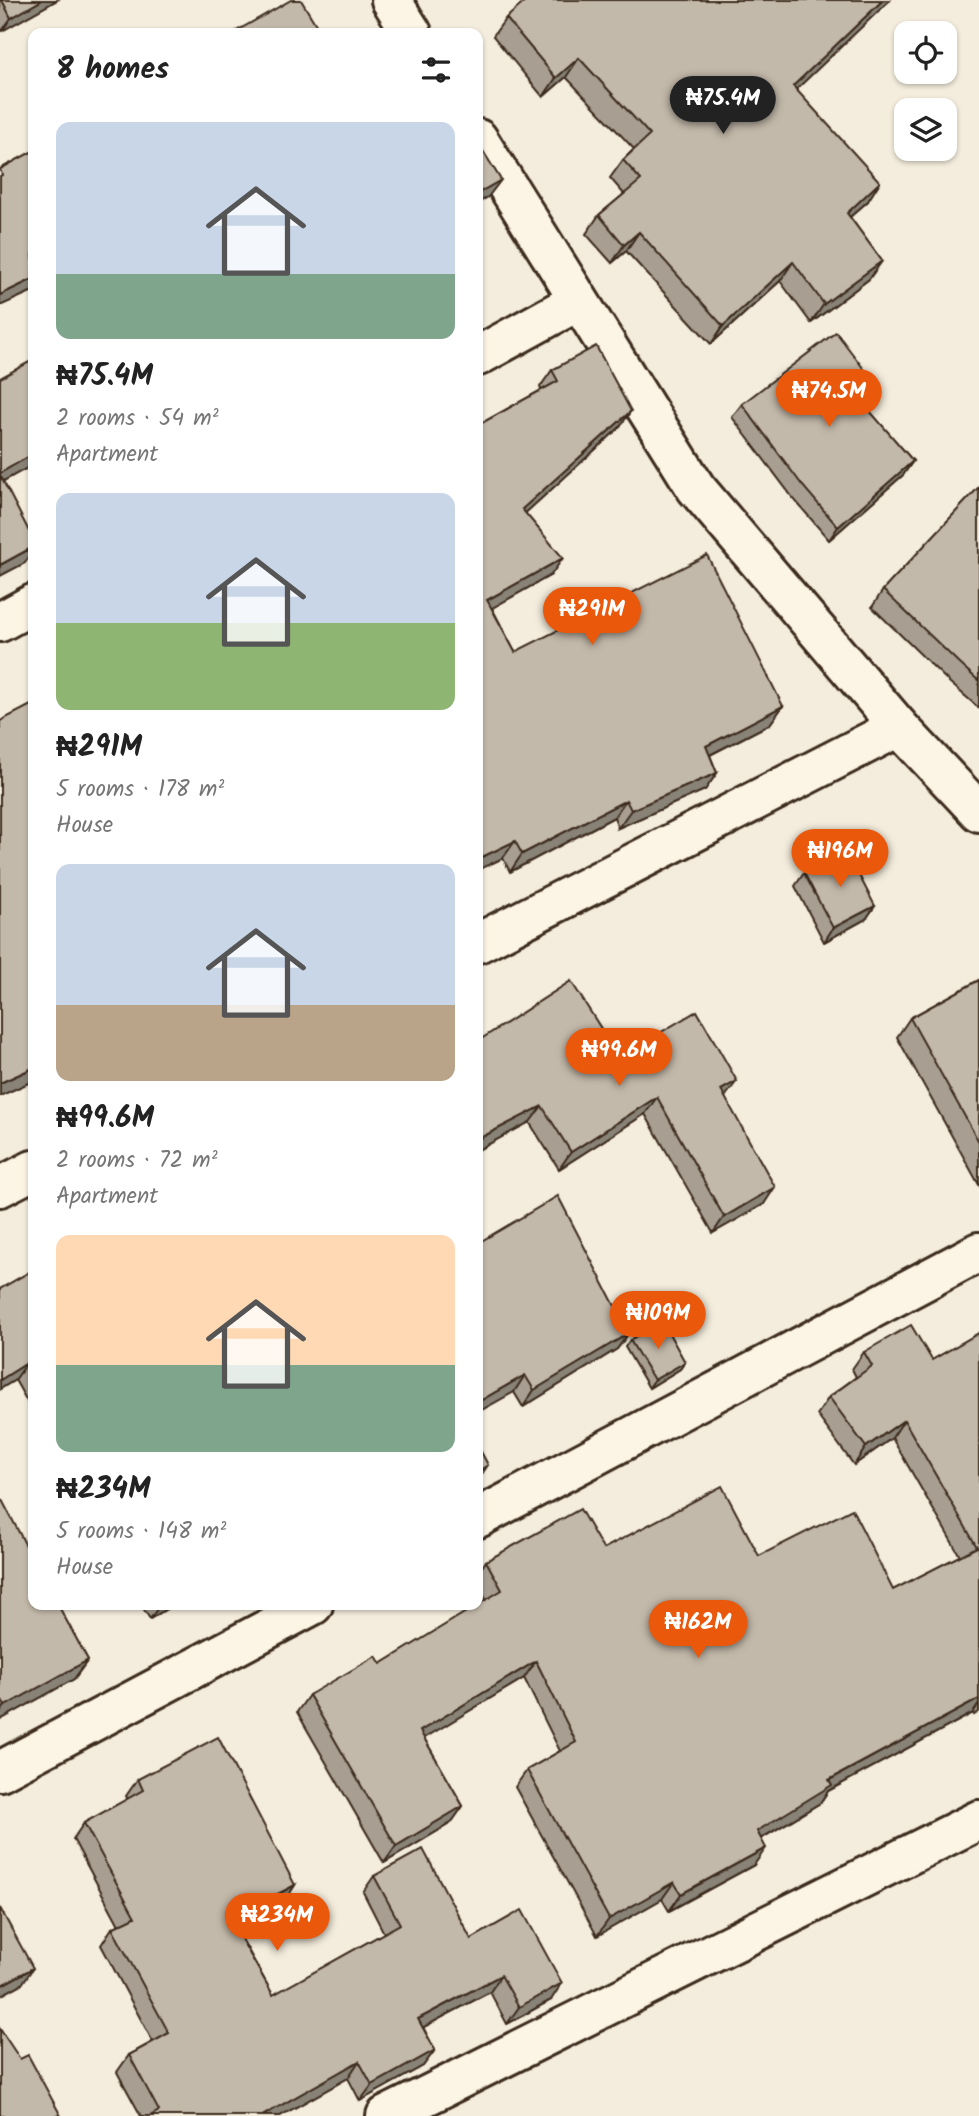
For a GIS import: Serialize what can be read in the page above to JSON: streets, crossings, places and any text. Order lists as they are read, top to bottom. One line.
{"page":{"heading":"8 homes","price":["₦75.4M","₦74.5M","₦291M","₦196M","₦99.6M","₦109M","₦162M","₦234M"],"list":[{"name":"₦75.4M","note":"2 rooms · 54 m² · Apartment"},{"name":"₦291M","note":"5 rooms · 178 m² · House"},{"name":"₦99.6M","note":"2 rooms · 72 m² · Apartment"},{"name":"₦234M","note":"5 rooms · 148 m² · House"}]}}
